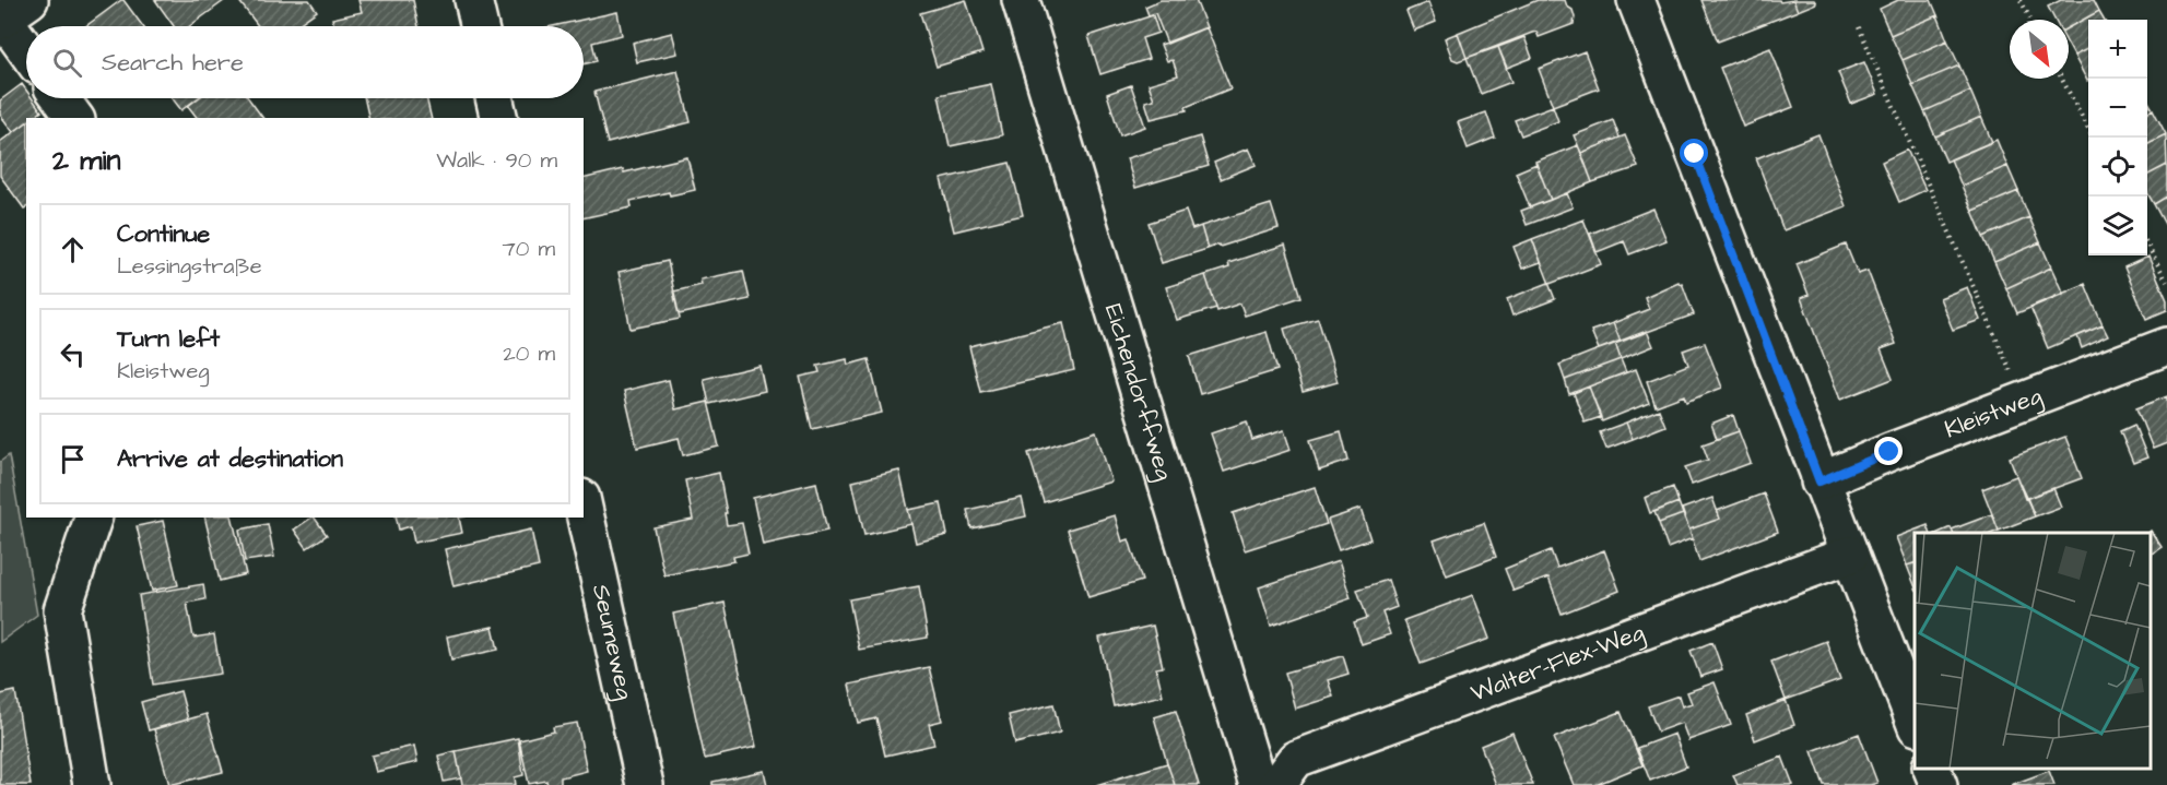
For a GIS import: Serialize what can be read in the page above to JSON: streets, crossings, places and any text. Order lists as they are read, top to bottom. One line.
{"streets":{"street":["Eichendorffweg","Kleistweg","Seumeweg","Walter-Flex-Weg"]},"north":"bottom right","page":{"map_buttons":["+","−"],"search":"Search here","heading":["2 min","Walk · 90 m"],"list":[["Continue","Lessingstraße","70 m"],["Turn left","Kleistweg","20 m"],"Arrive at destination"]}}
